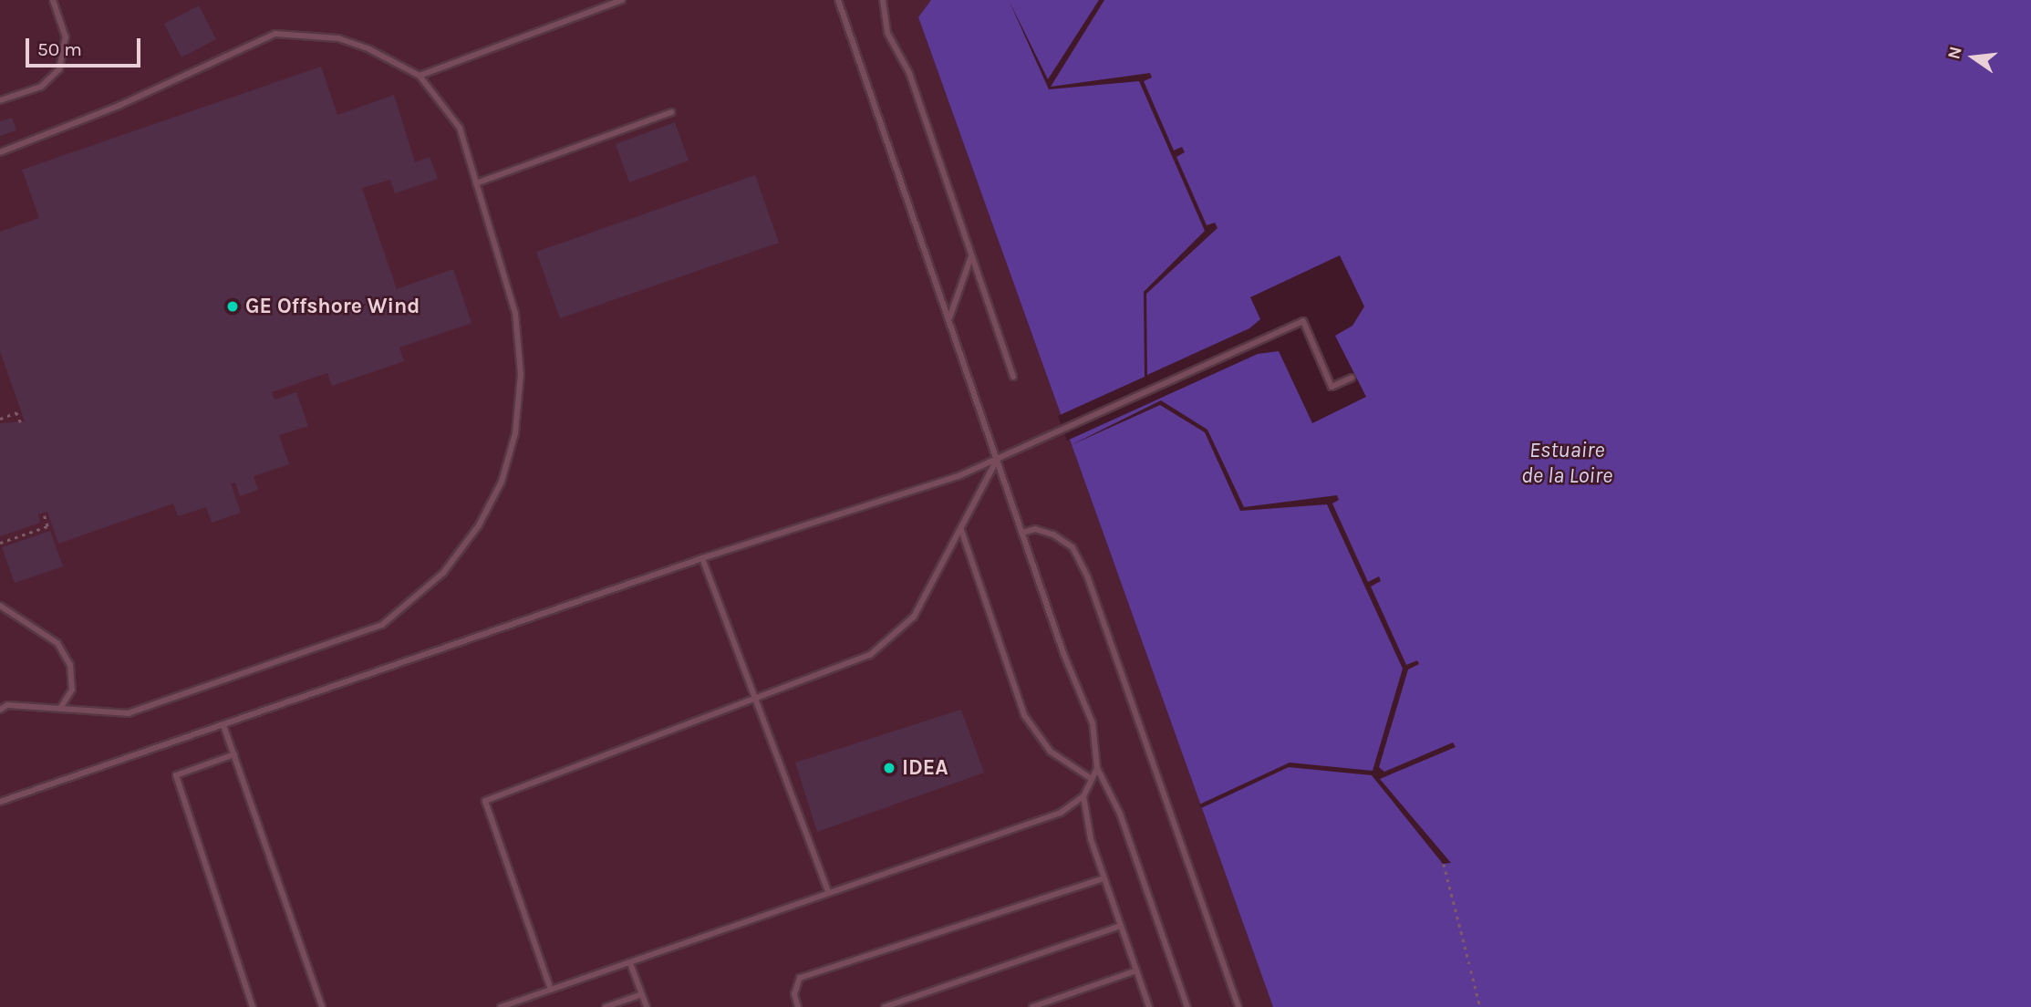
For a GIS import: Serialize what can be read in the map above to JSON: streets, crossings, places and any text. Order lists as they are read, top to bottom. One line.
{"water":["Estuaire de la Loire"],"places":["GE Offshore Wind","IDEA"],"scale_bar":"50 m","north":"left"}
